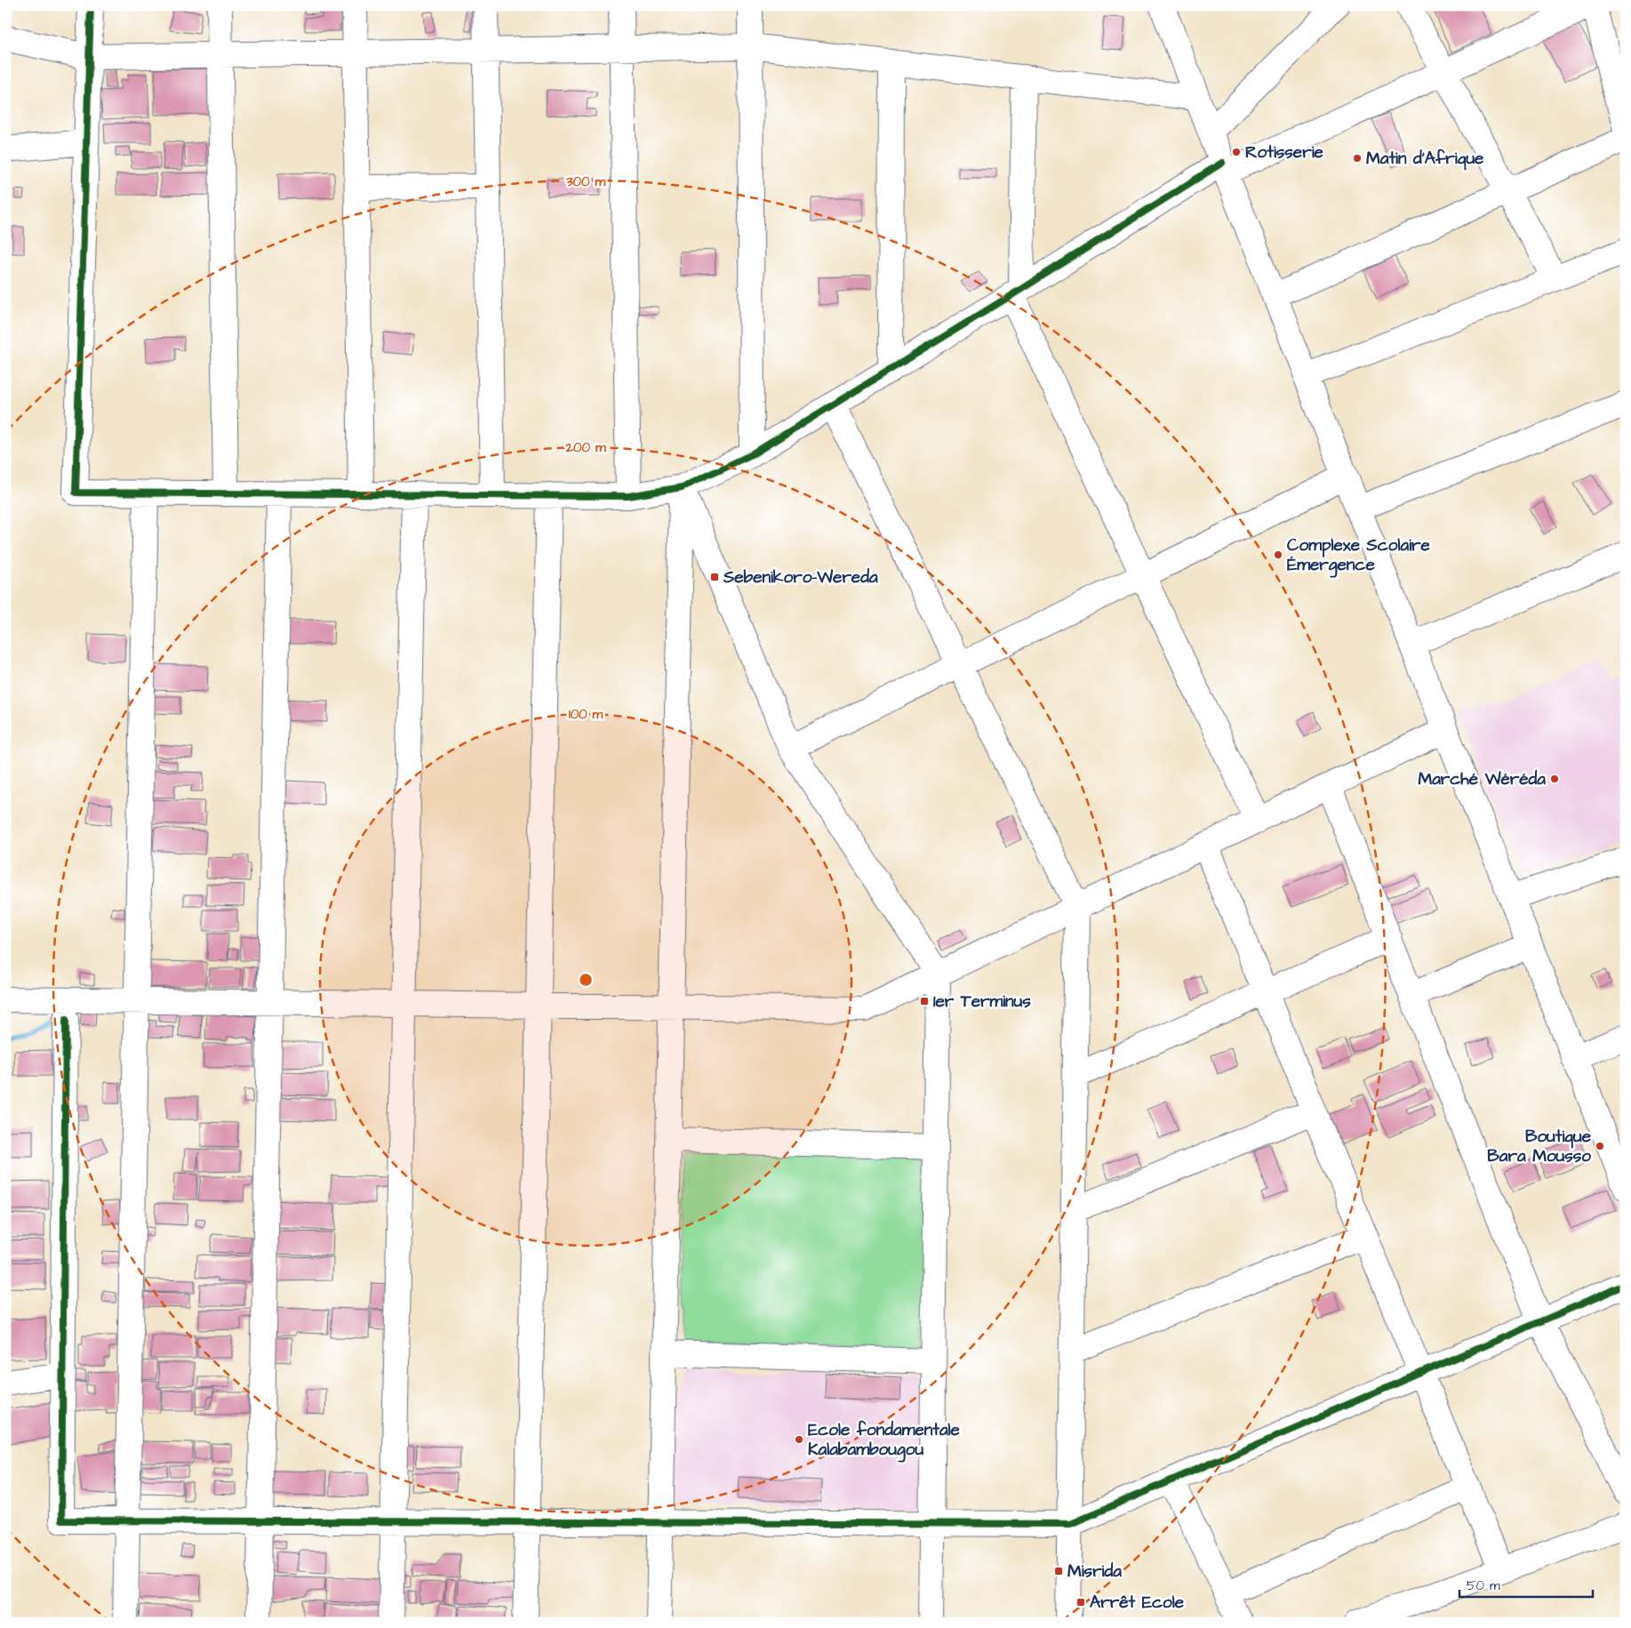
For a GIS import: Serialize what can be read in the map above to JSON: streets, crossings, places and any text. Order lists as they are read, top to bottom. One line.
{"places":{"other":["Rotisserie","Matin d'Afrique","Complexe Scolaire Émergence","Marché Wéréda","Boutique Bara Mousso","Ecole fondamentale Kalabambougou"],"transit":["Sebenikoro-Wereda","1er Terminus","Misrida","Arrêt Ecole"]},"scale_bar":"50 m","rings":["300 m","200 m","100 m"]}
